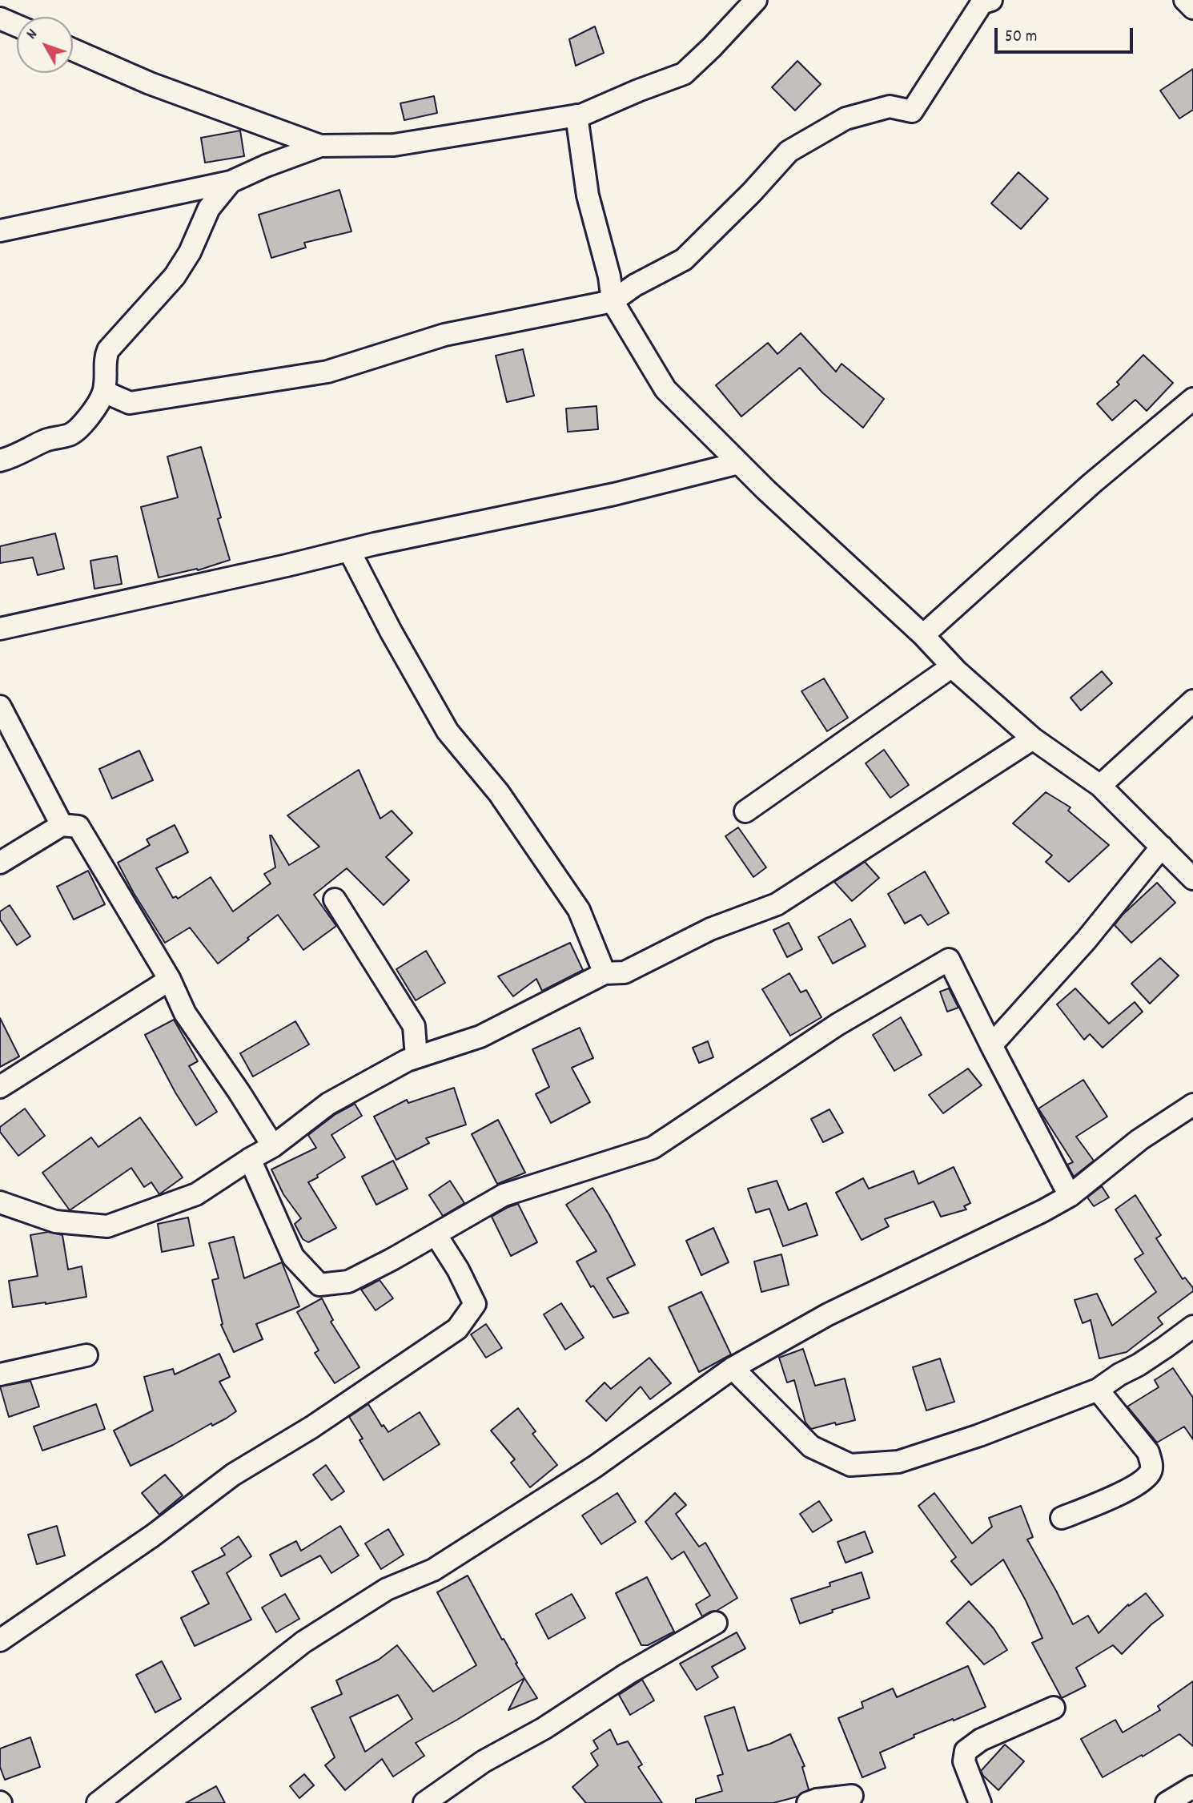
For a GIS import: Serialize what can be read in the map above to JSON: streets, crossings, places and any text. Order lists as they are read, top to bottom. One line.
{"scale_bar":"50 m","north":"top left"}
